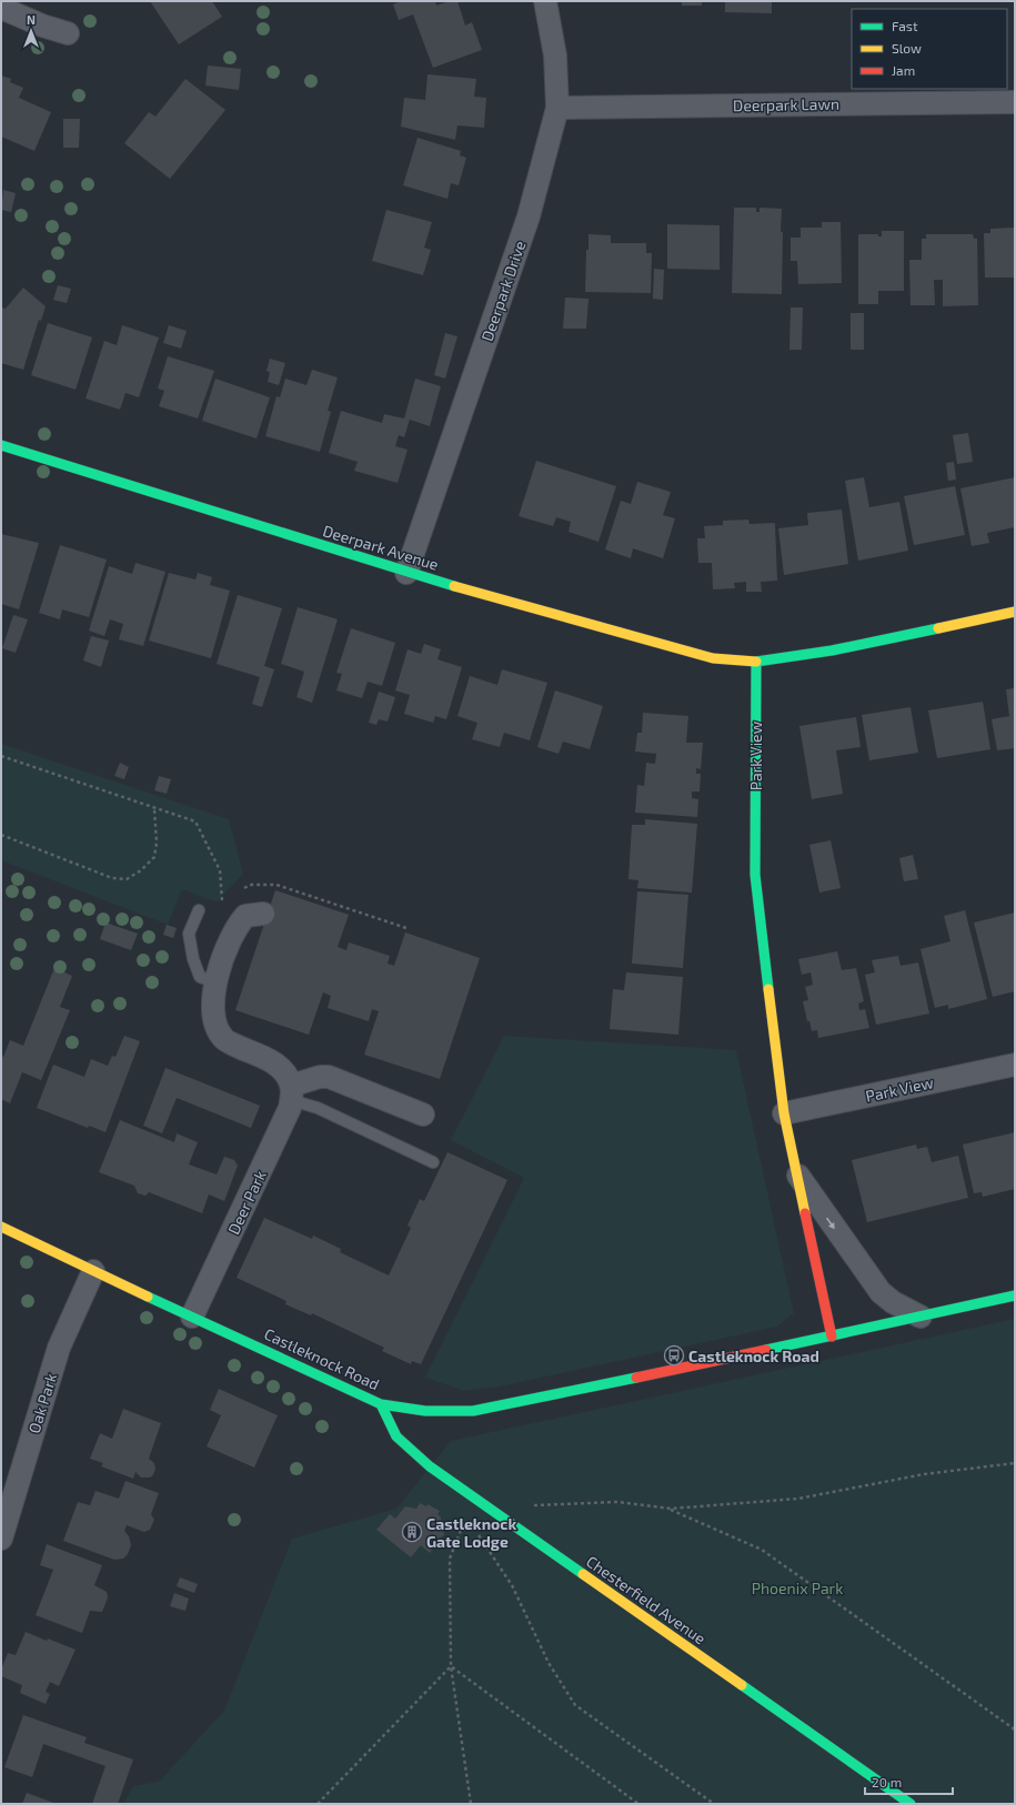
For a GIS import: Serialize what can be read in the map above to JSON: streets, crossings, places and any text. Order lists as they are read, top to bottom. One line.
{"streets":{"street":["Deerpark Lawn","Deerpark Drive","Deerpark Avenue","Park View","Deer Park","Castleknock Road","Oak Park","Chesterfield Avenue"]},"crossings":[["Deerpark Lawn","Deerpark Drive"],["Deerpark Drive","Deerpark Avenue"],["Deerpark Avenue","Park View"],["Park View","Castleknock Road"],["Deer Park","Castleknock Road"],["Castleknock Road","Oak Park"],["Castleknock Road","Chesterfield Avenue"]],"parks":["Phoenix Park"],"places":{"bus stop":["Castleknock Road"],"building":["Castleknock Gate Lodge"]},"legend":["Fast","Slow","Jam"],"scale_bar":"20 m","north":"top"}
